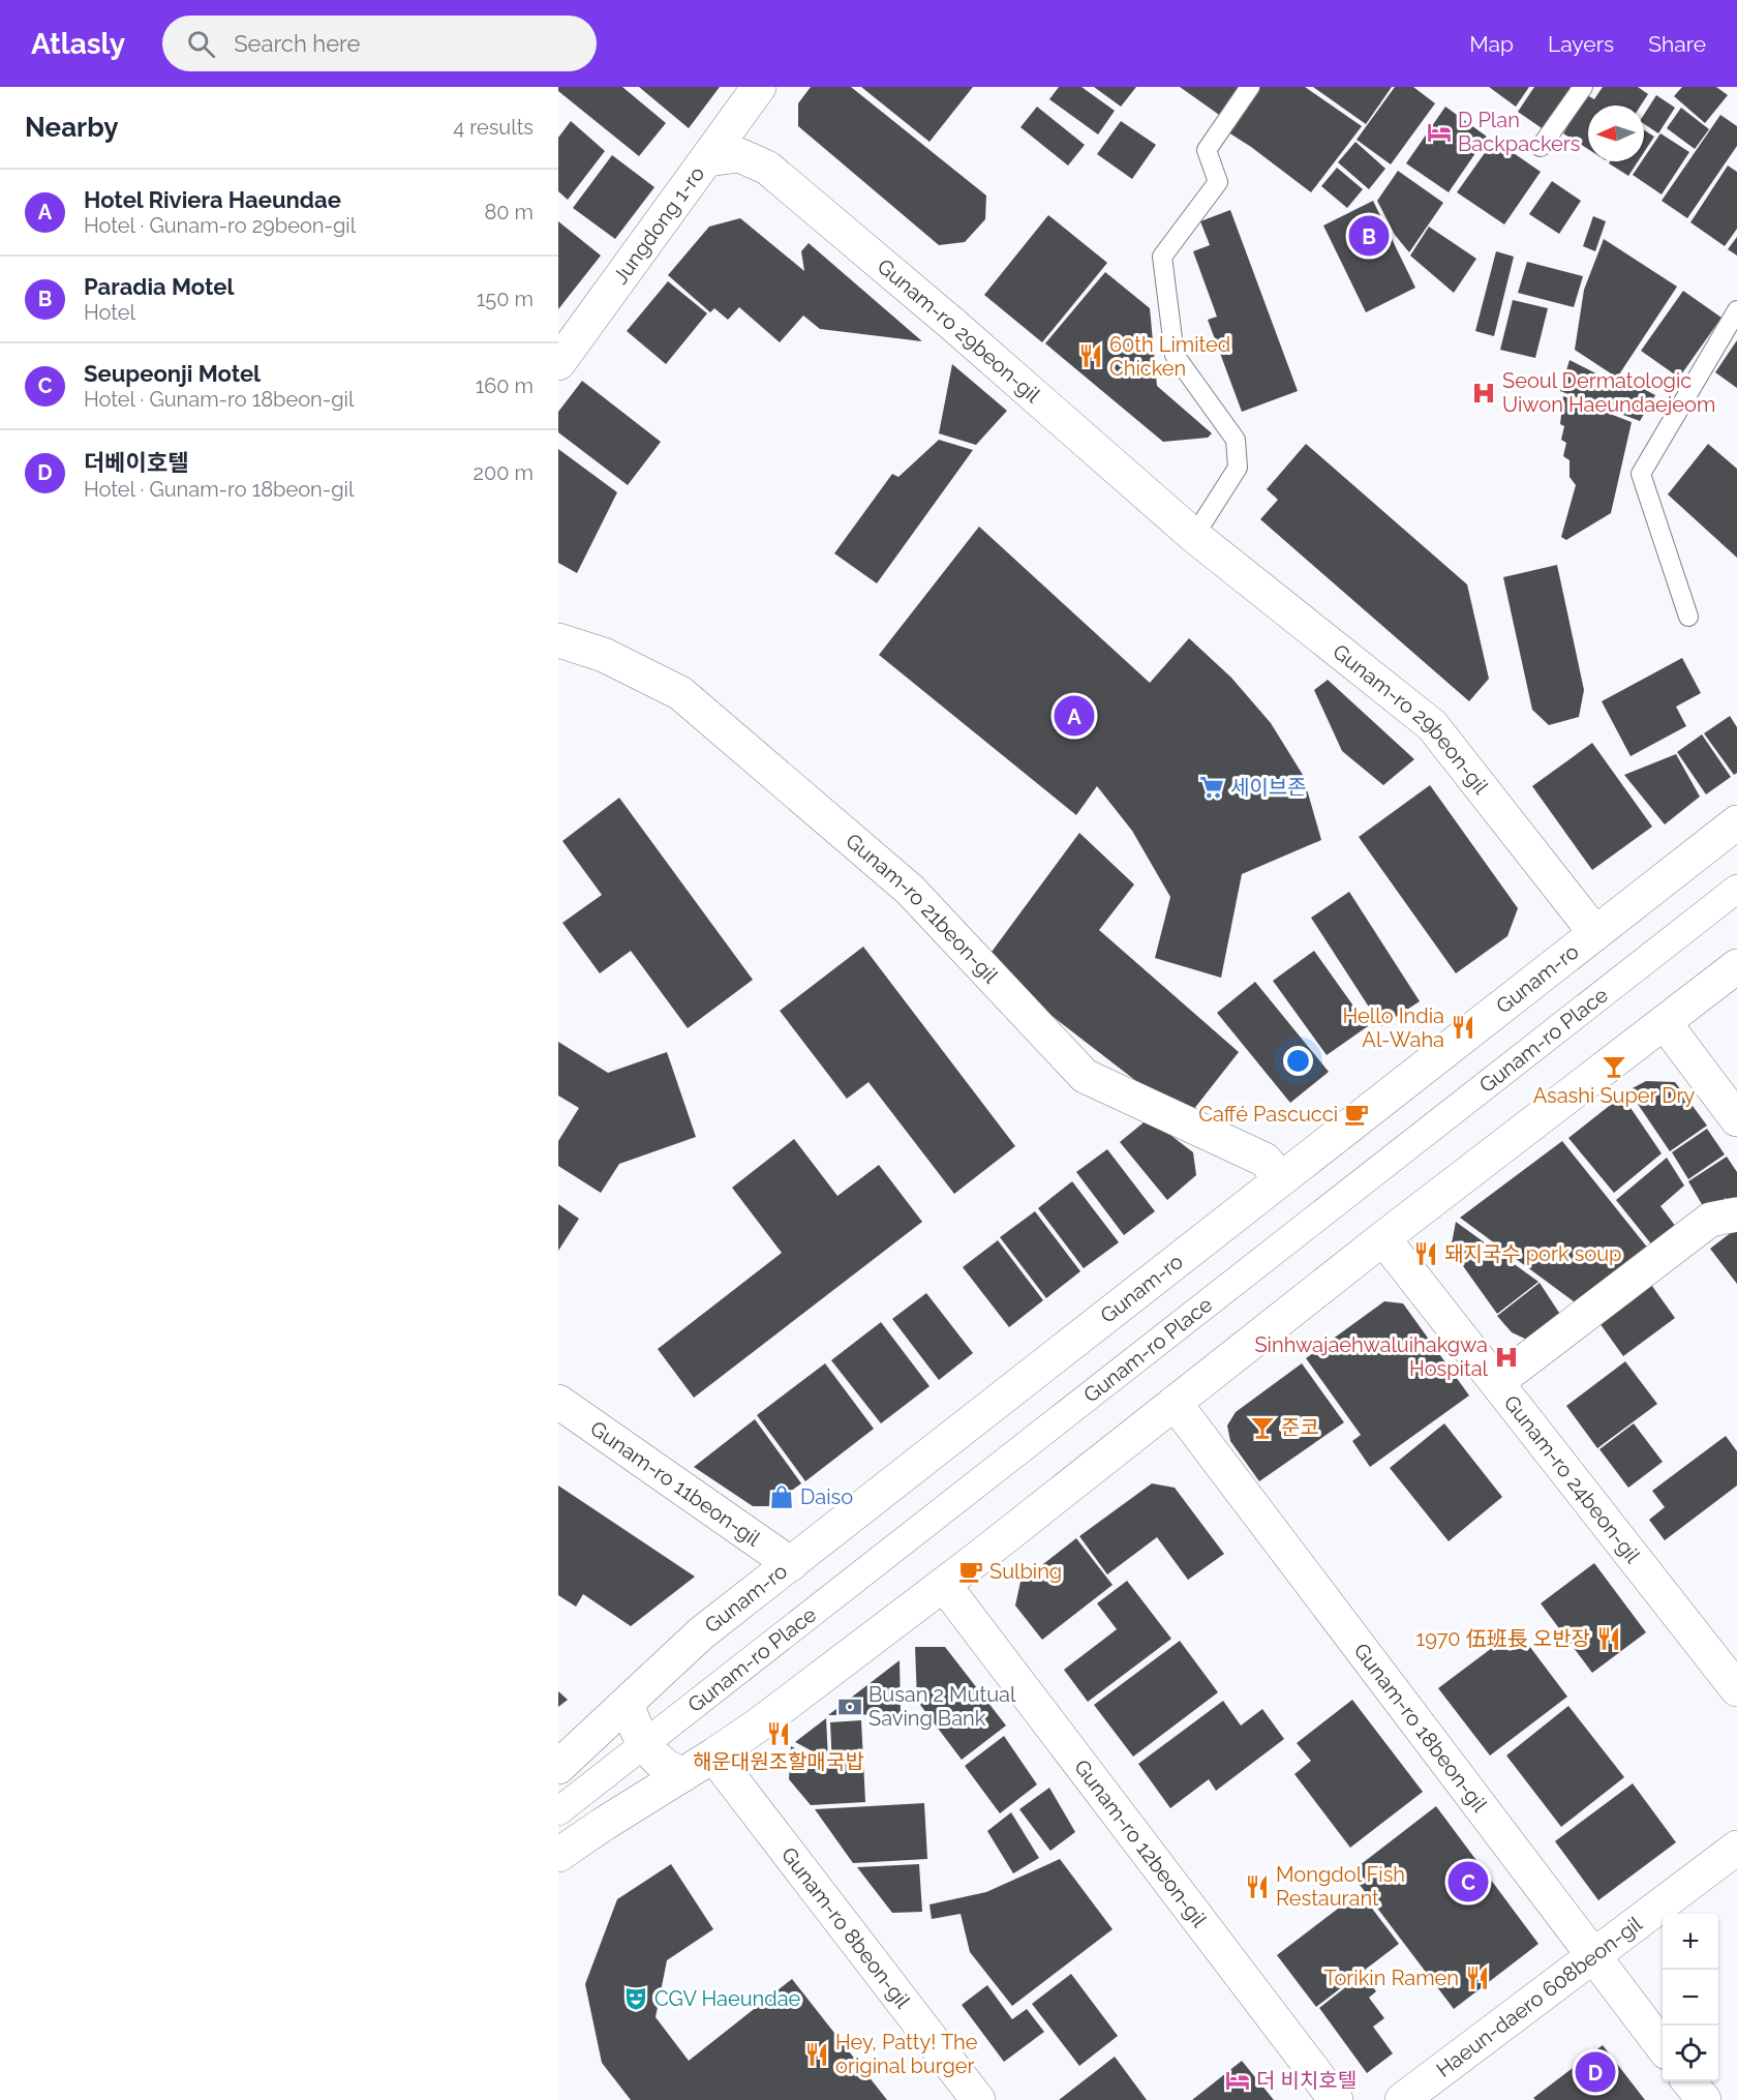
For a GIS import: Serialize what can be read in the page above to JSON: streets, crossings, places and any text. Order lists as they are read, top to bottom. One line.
{"streets":{"street":["Jungdong 1-ro","Gunam-ro 29beon-gil","Gunam-ro 21beon-gil","Gunam-ro","Gunam-ro Place","Gunam-ro 24beon-gil","Gunam-ro 11beon-gil","Gunam-ro 18beon-gil","Gunam-ro 12beon-gil","Gunam-ro 8beon-gil","Haeun-daero 608beon-gil"]},"crossings":[["Jungdong 1-ro","Gunam-ro 29beon-gil"],["Gunam-ro 29beon-gil","Gunam-ro"],["Gunam-ro 21beon-gil","Gunam-ro"],["Gunam-ro","Gunam-ro 11beon-gil"],["Gunam-ro 18beon-gil","Haeun-daero 608beon-gil"]],"places":{"hotel":["D Plan Backpackers","더 비치호텔"],"restaurant":["60th Limited Chicken","Hello India Al-Waha","돼지국수 pork soup","1970 伍班長 오반장","해운대원조할매국밥","Mongdol Fish Restaurant","Torikin Ramen","Hey, Patty! The original burger"],"hospital":["Seoul Dermatologic Uiwon Haeundaejeom","Sinhwajaehwaluihakgwa Hospital"],"supermarket":["세이브존"],"bar":["Asashi Super Dry","준코"],"cafe":["Caffé Pascucci","Sulbing"],"shop":["Daiso"],"bank":["Busan 2 Mutual Saving Bank"],"theatre":["CGV Haeundae"]},"north":"left","page":{"header":"Atlasly","search":"Search here","nav":["Map","Layers","Share"],"heading":["Nearby","4 results"],"list":[{"mark":"A","name":"Hotel Riviera Haeundae","note":"Hotel · Gunam-ro 29beon-gil","value":"80 m"},{"mark":"B","name":"Paradia Motel","note":"Hotel","value":"150 m"},{"mark":"C","name":"Seupeonji Motel","note":"Hotel · Gunam-ro 18beon-gil","value":"160 m"},{"mark":"D","name":"더베이호텔","note":"Hotel · Gunam-ro 18beon-gil","value":"200 m"}],"pins":["B","A","C","D"],"map_buttons":["+","−"]}}
